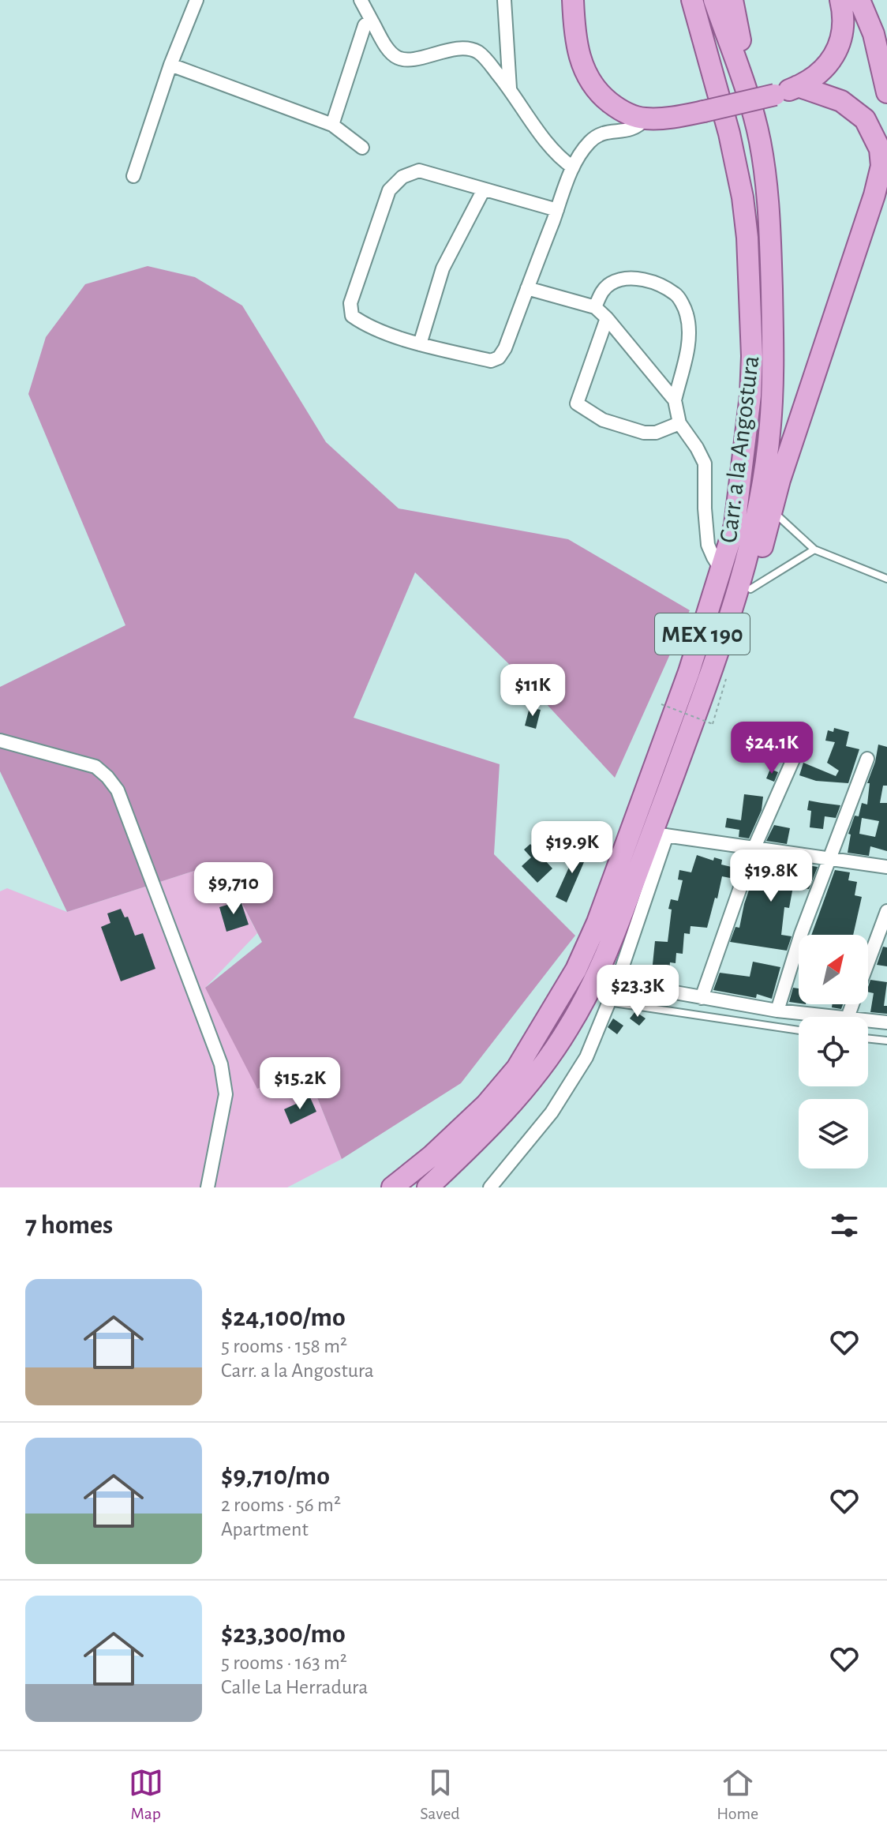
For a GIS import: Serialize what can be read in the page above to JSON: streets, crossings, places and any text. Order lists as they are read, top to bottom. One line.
{"streets":{"main road":["Carr. a la Angostura","MEX 190"]},"north":"top right","page":{"price":["$11K","$24.1K","$19.9K","$19.8K","$9,710","$23.3K","$15.2K"],"heading":"7 homes","list":[{"name":"$24,100/mo","note":"5 rooms · 158 m² · Carr. a la Angostura"},{"name":"$9,710/mo","note":"2 rooms · 56 m² · Apartment"},{"name":"$23,300/mo","note":"5 rooms · 163 m² · Calle La Herradura"}],"tabs":["Map","Saved","Home"]}}
